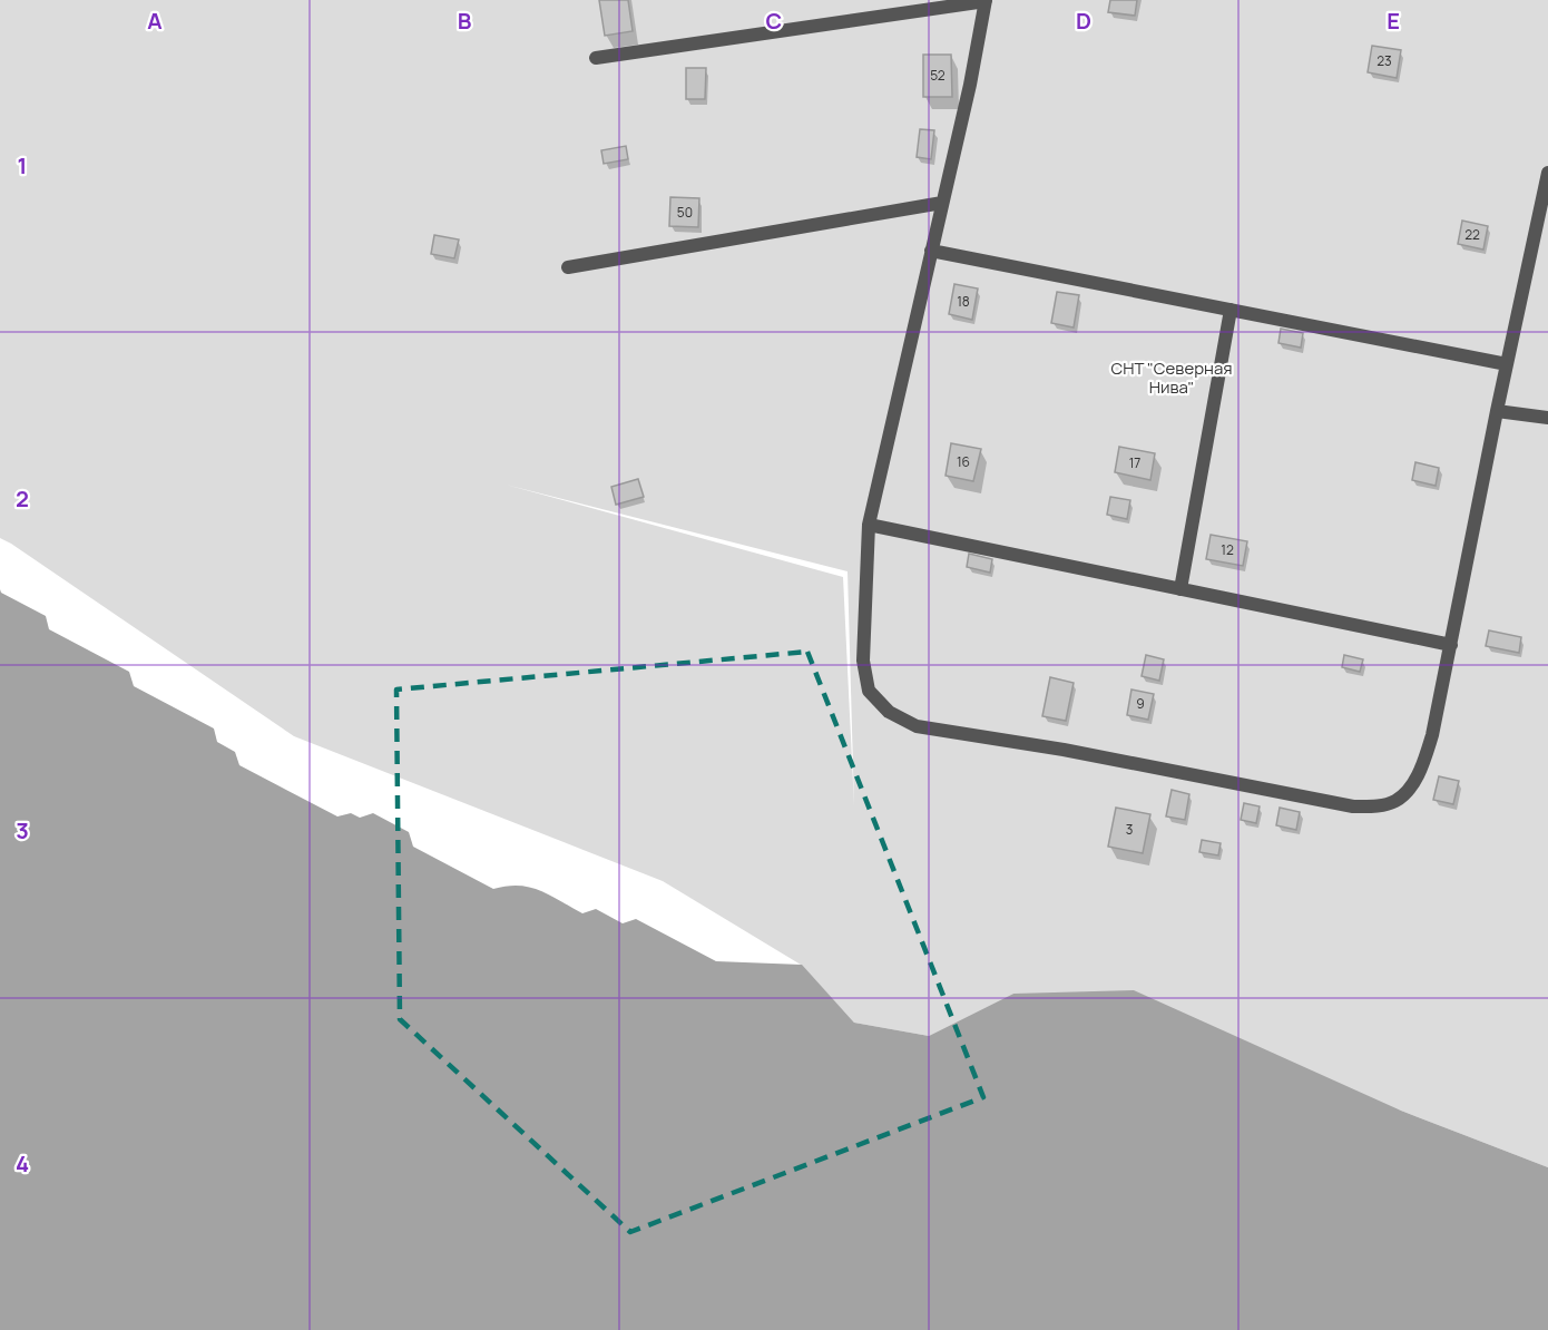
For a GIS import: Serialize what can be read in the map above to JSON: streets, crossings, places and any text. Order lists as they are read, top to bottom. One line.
{"parks":["СНТ \"Северная Нива\""],"house_numbers":["23","52","50","22","18","16","17","12","9","3"],"grid":{"columns":["A","B","C","D","E"],"rows":["1","2","3","4"]}}
